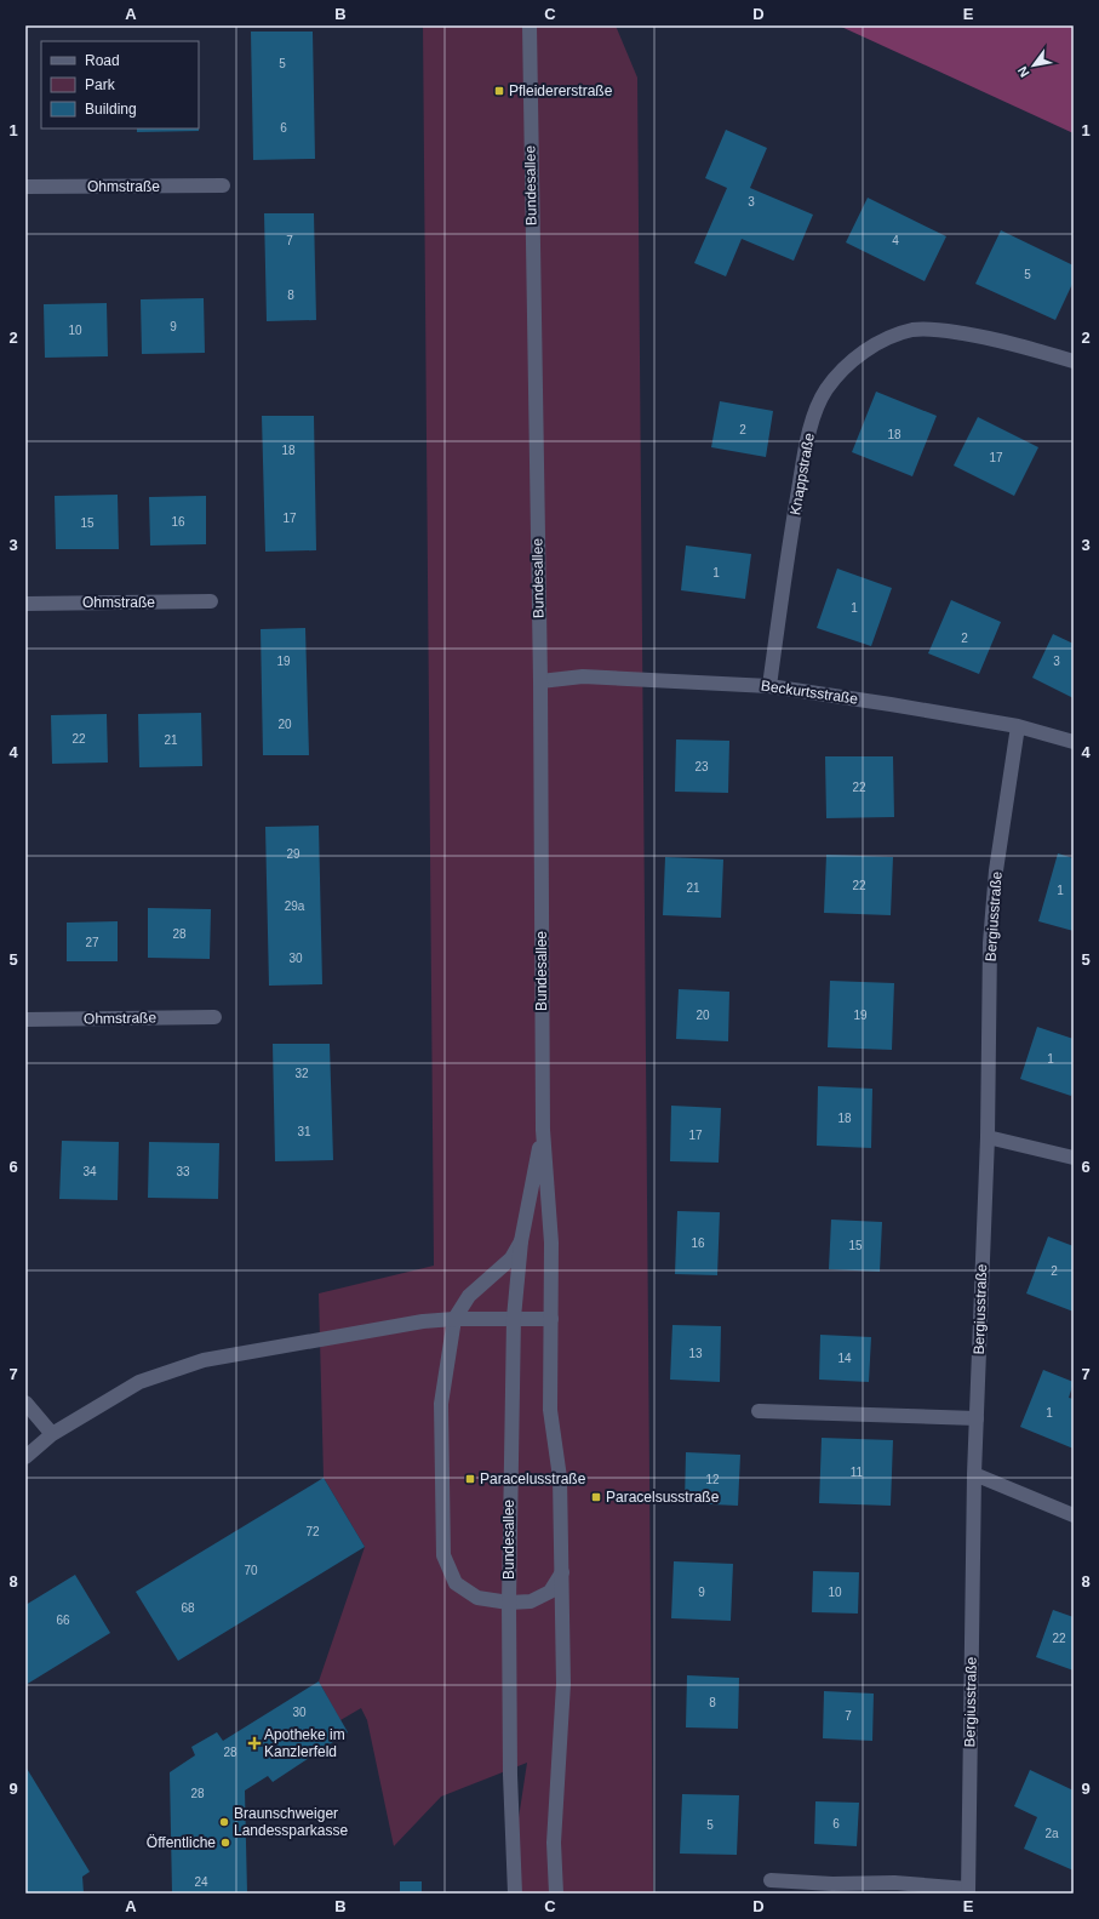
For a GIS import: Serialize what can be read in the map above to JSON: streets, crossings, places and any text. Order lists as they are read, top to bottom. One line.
{"streets":{"street":["Bundesallee","Ohmstraße","Knappstraße","Beckurtsstraße","Bergiusstraße"]},"crossings":[["Bundesallee","Beckurtsstraße"],["Knappstraße","Beckurtsstraße"],["Beckurtsstraße","Bergiusstraße"]],"places":{"transit":["Pfleidererstraße","Paracelusstraße","Paracelsusstraße"],"health":["Apotheke im Kanzlerfeld"],"other":["Braunschweiger Landessparkasse","Öffentliche"]},"house_numbers":["5","6","3","7","4","5","8","9","10","2","18","18","17","17","16","15","1","1","2","19","3","20","22","21","23","22","29","22","21","1","29a","28","27","30","20","19","1","32","18","31","17","34","33","16","15","2","13","14","1","11","12","72","70","9","10","68","66","22","8","30","7","28","28","6","5","2a","24"],"legend":["Road","Park","Building"],"north":"bottom left","grid":{"columns":["A","B","C","D","E"],"rows":["1","2","3","4","5","6","7","8","9"]}}
